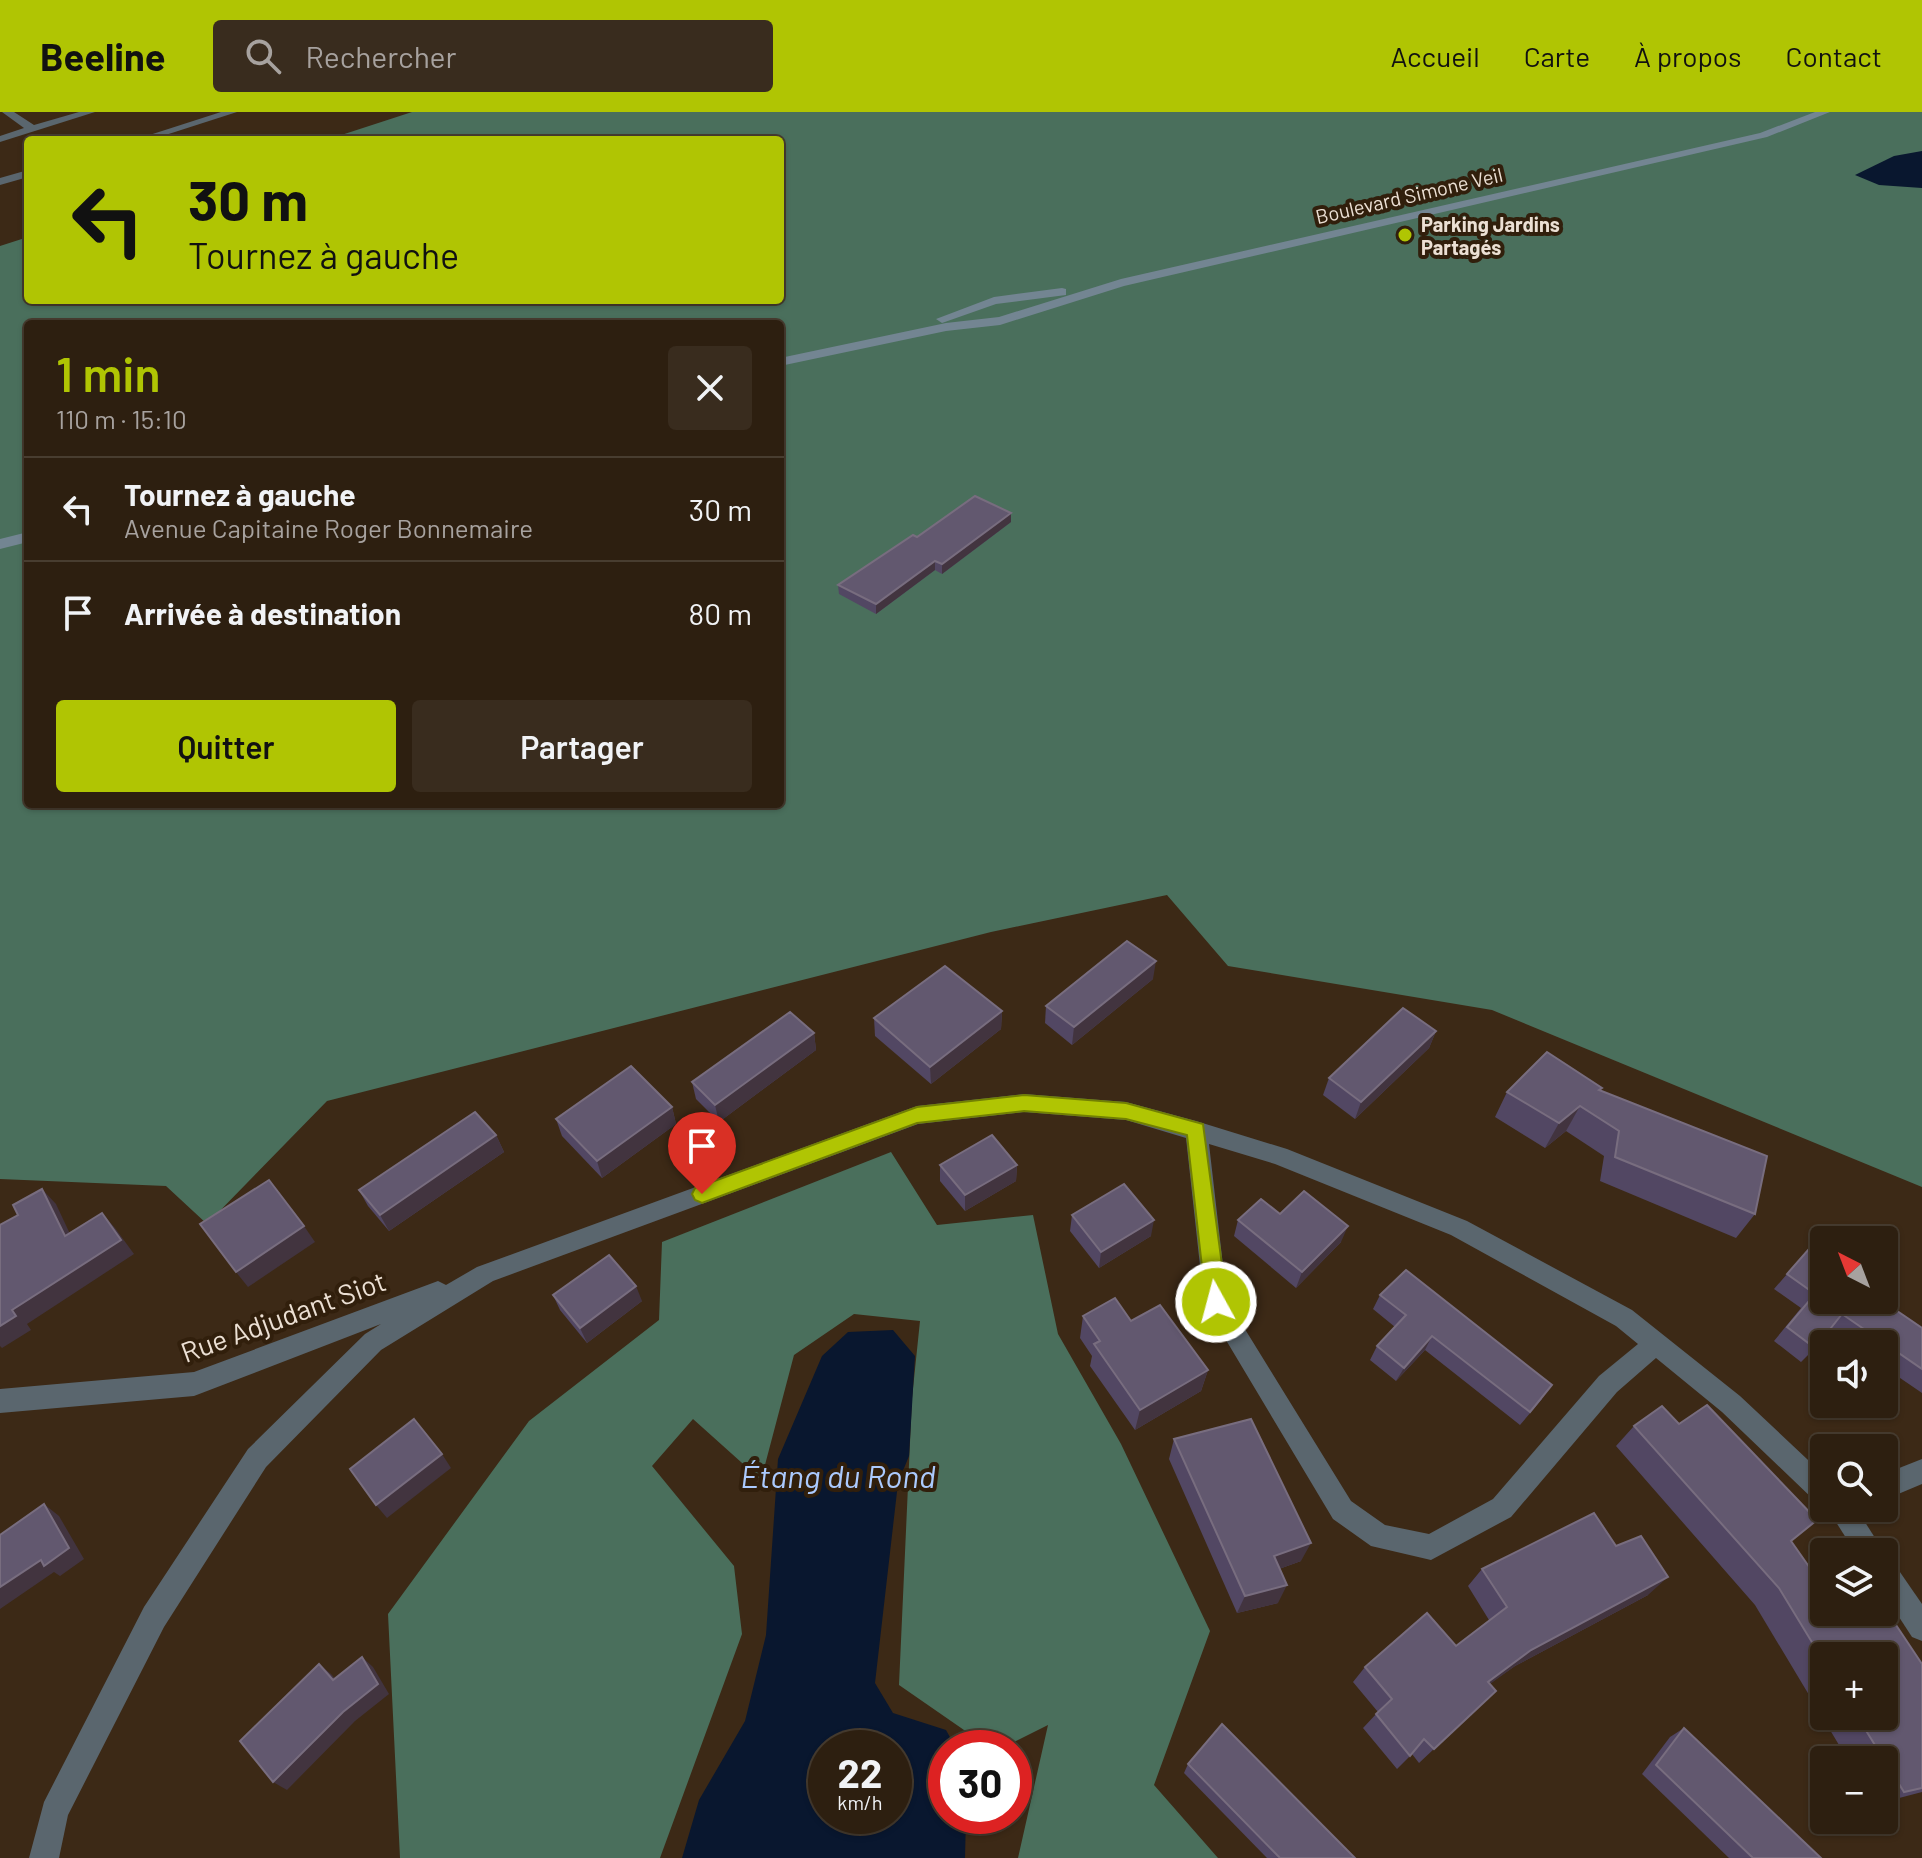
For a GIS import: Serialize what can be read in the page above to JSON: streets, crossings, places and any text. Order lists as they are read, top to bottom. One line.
{"streets":{"main road":["Boulevard Simone Veil"],"street":["Rue Adjudant Siot"]},"water":["Étang du Rond"],"places":["Parking Jardins Partagés"],"north":"top left","page":{"header":"Beeline","search":"Rechercher","nav":["Accueil","Carte","À propos","Contact"],"turn":["30 m","Tournez à gauche"],"heading":["1 min","110 m · 15:10"],"list":[{"name":"Tournez à gauche","note":"Avenue Capitaine Roger Bonnemaire","value":"30 m"},{"name":"Arrivée à destination","value":"80 m"}],"buttons":["Quitter","Partager"],"map_buttons":["+","−"],"speed":"22 km/h","limit":"30"}}
